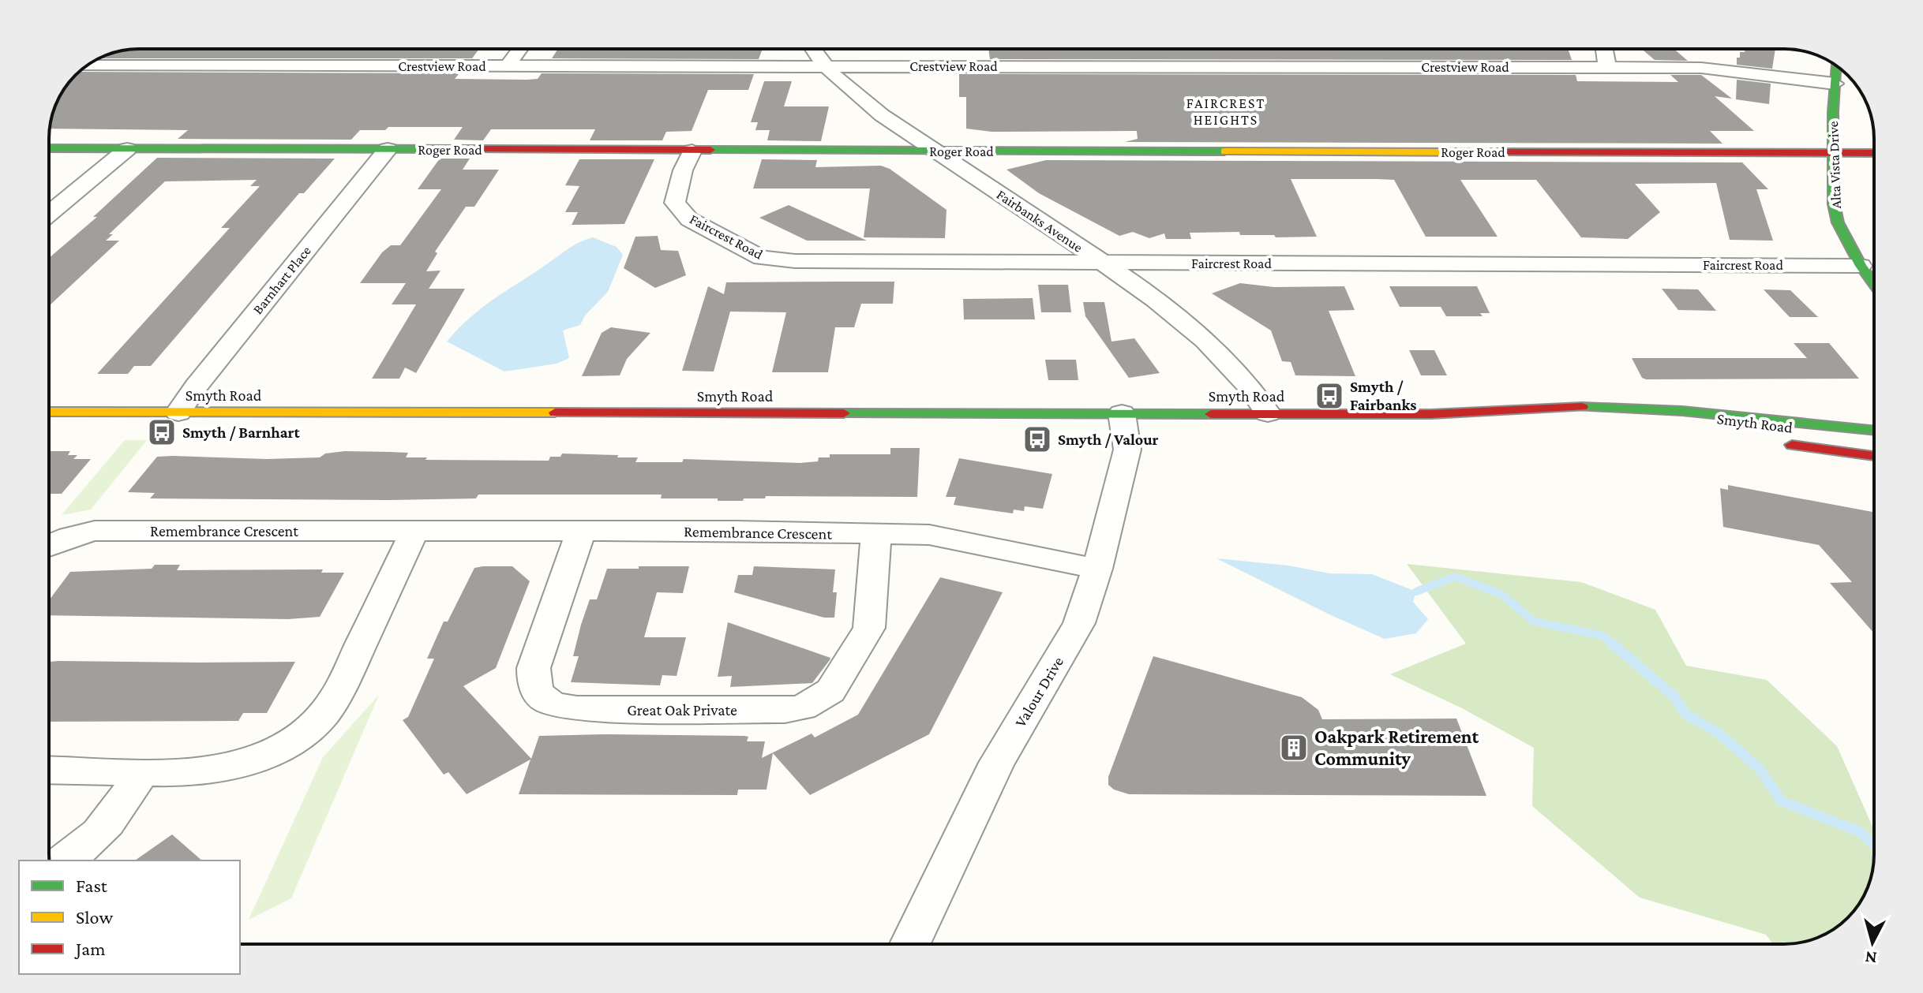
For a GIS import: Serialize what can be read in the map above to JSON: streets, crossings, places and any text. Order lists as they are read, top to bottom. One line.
{"streets":{"street":["Crestview Road","Roger Road","Alta Vista Drive","Fairbanks Avenue","Faircrest Road","Barnhart Place","Smyth Road","Remembrance Crescent","Valour Drive","Great Oak Private"]},"crossings":[["Crestview Road","Alta Vista Drive"],["Crestview Road","Fairbanks Avenue"],["Roger Road","Alta Vista Drive"],["Roger Road","Fairbanks Avenue"],["Roger Road","Faircrest Road"],["Roger Road","Barnhart Place"],["Alta Vista Drive","Faircrest Road"],["Fairbanks Avenue","Faircrest Road"],["Fairbanks Avenue","Smyth Road"],["Barnhart Place","Smyth Road"],["Smyth Road","Valour Drive"],["Remembrance Crescent","Valour Drive"],["Remembrance Crescent","Great Oak Private"]],"districts":["FAIRCREST HEIGHTS"],"places":{"bus stop":["Smyth / Fairbanks","Smyth / Barnhart","Smyth / Valour"],"building":["Oakpark Retirement Community"]},"legend":["Fast","Slow","Jam"],"north":"bottom"}
